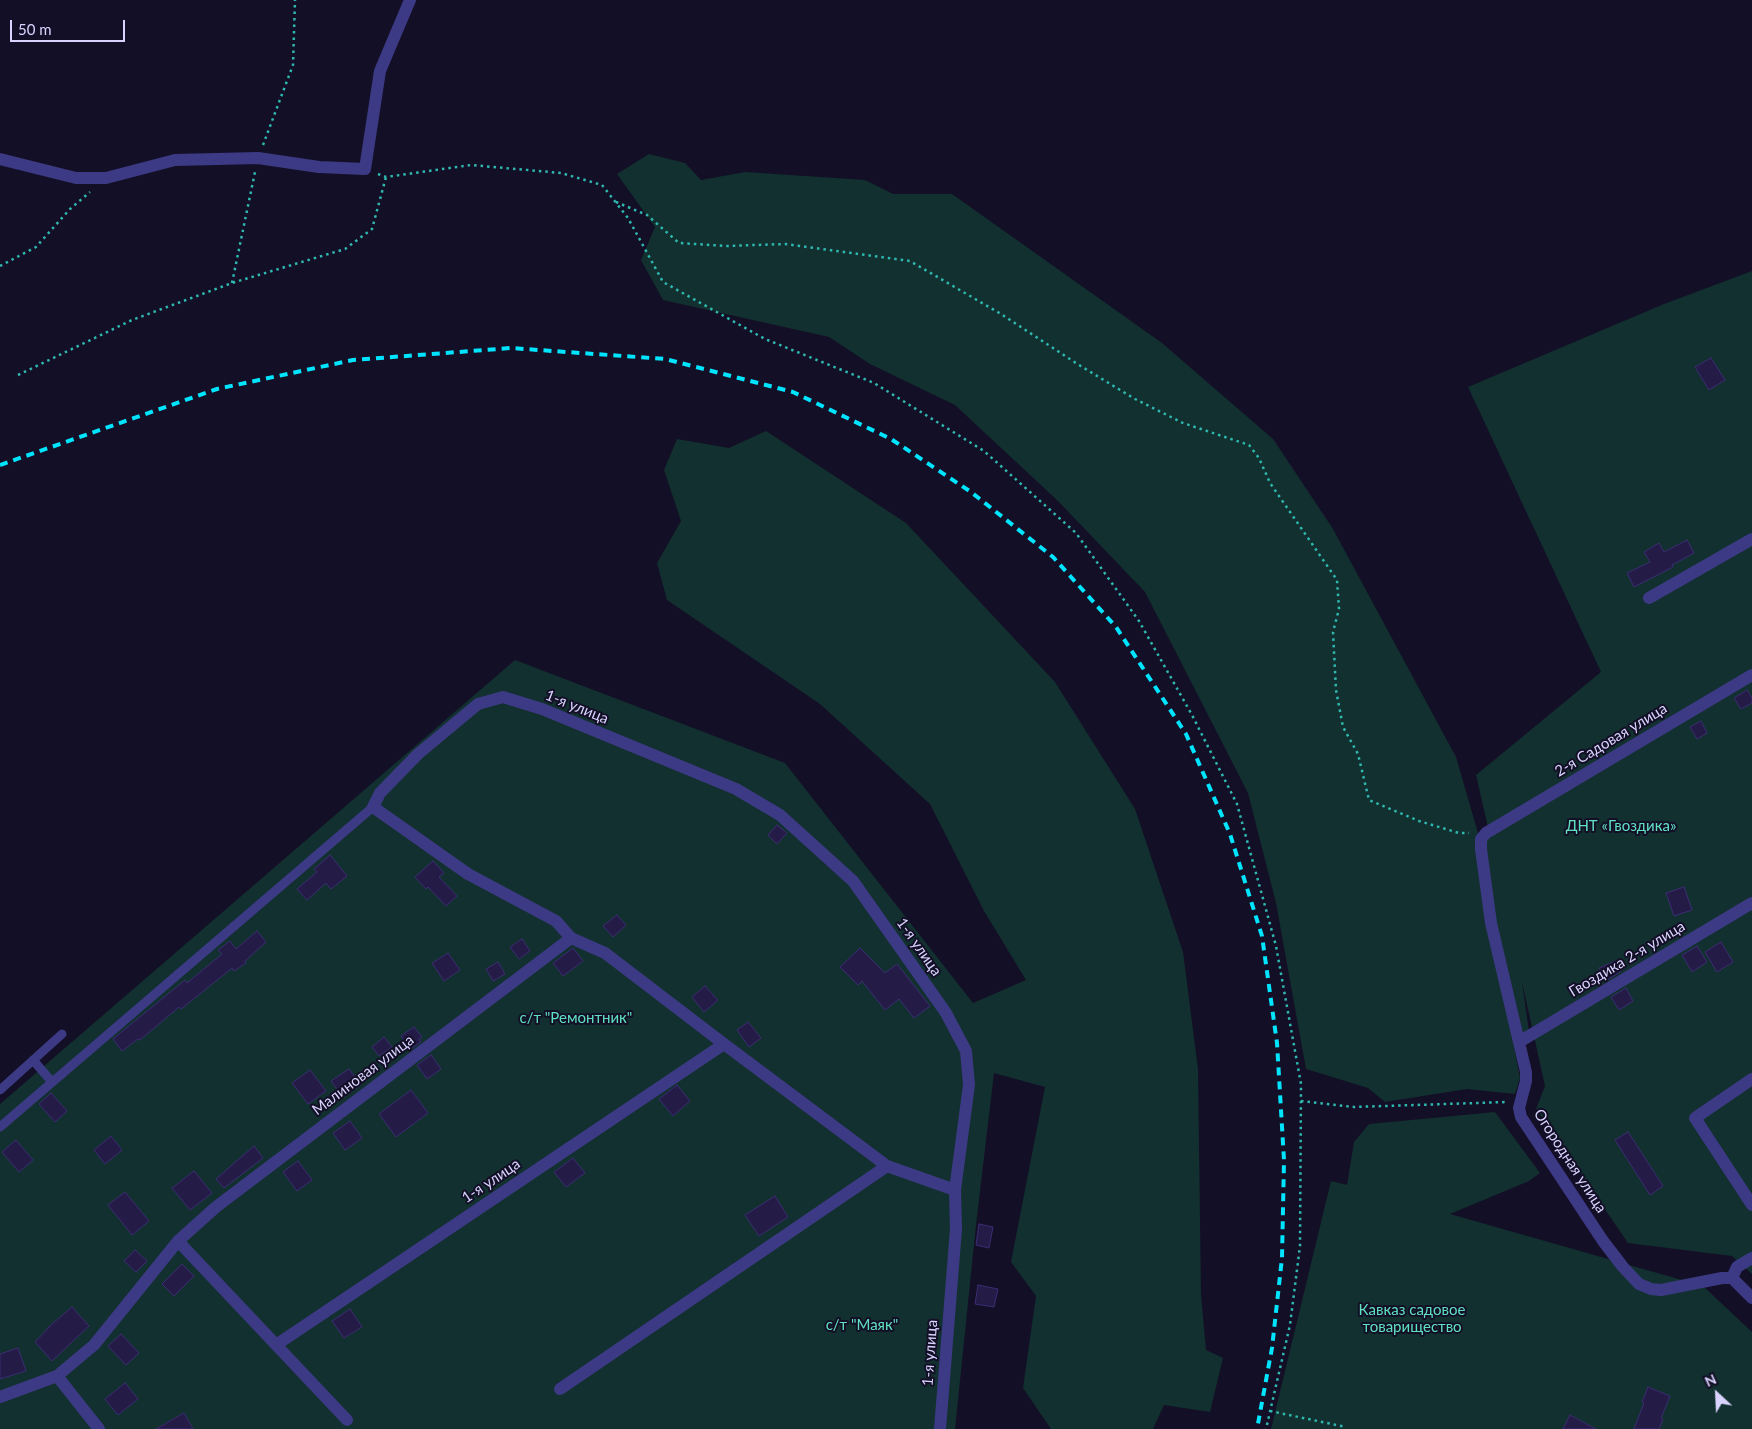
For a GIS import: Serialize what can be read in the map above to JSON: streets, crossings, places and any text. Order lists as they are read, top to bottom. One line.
{"streets":{"street":["1-я улица","2-я Садовая улица","Гвоздика 2-я улица","Малиновая улица","Огородная улица"]},"crossings":[["2-я Садовая улица","Огородная улица"],["Гвоздика 2-я улица","Огородная улица"]],"parks":["ДНТ «Гвоздика»","с/т \"Ремонтник\"","Кавказ садовое товарищество","с/т \"Маяк\""],"scale_bar":"50 m","north":"top left"}
